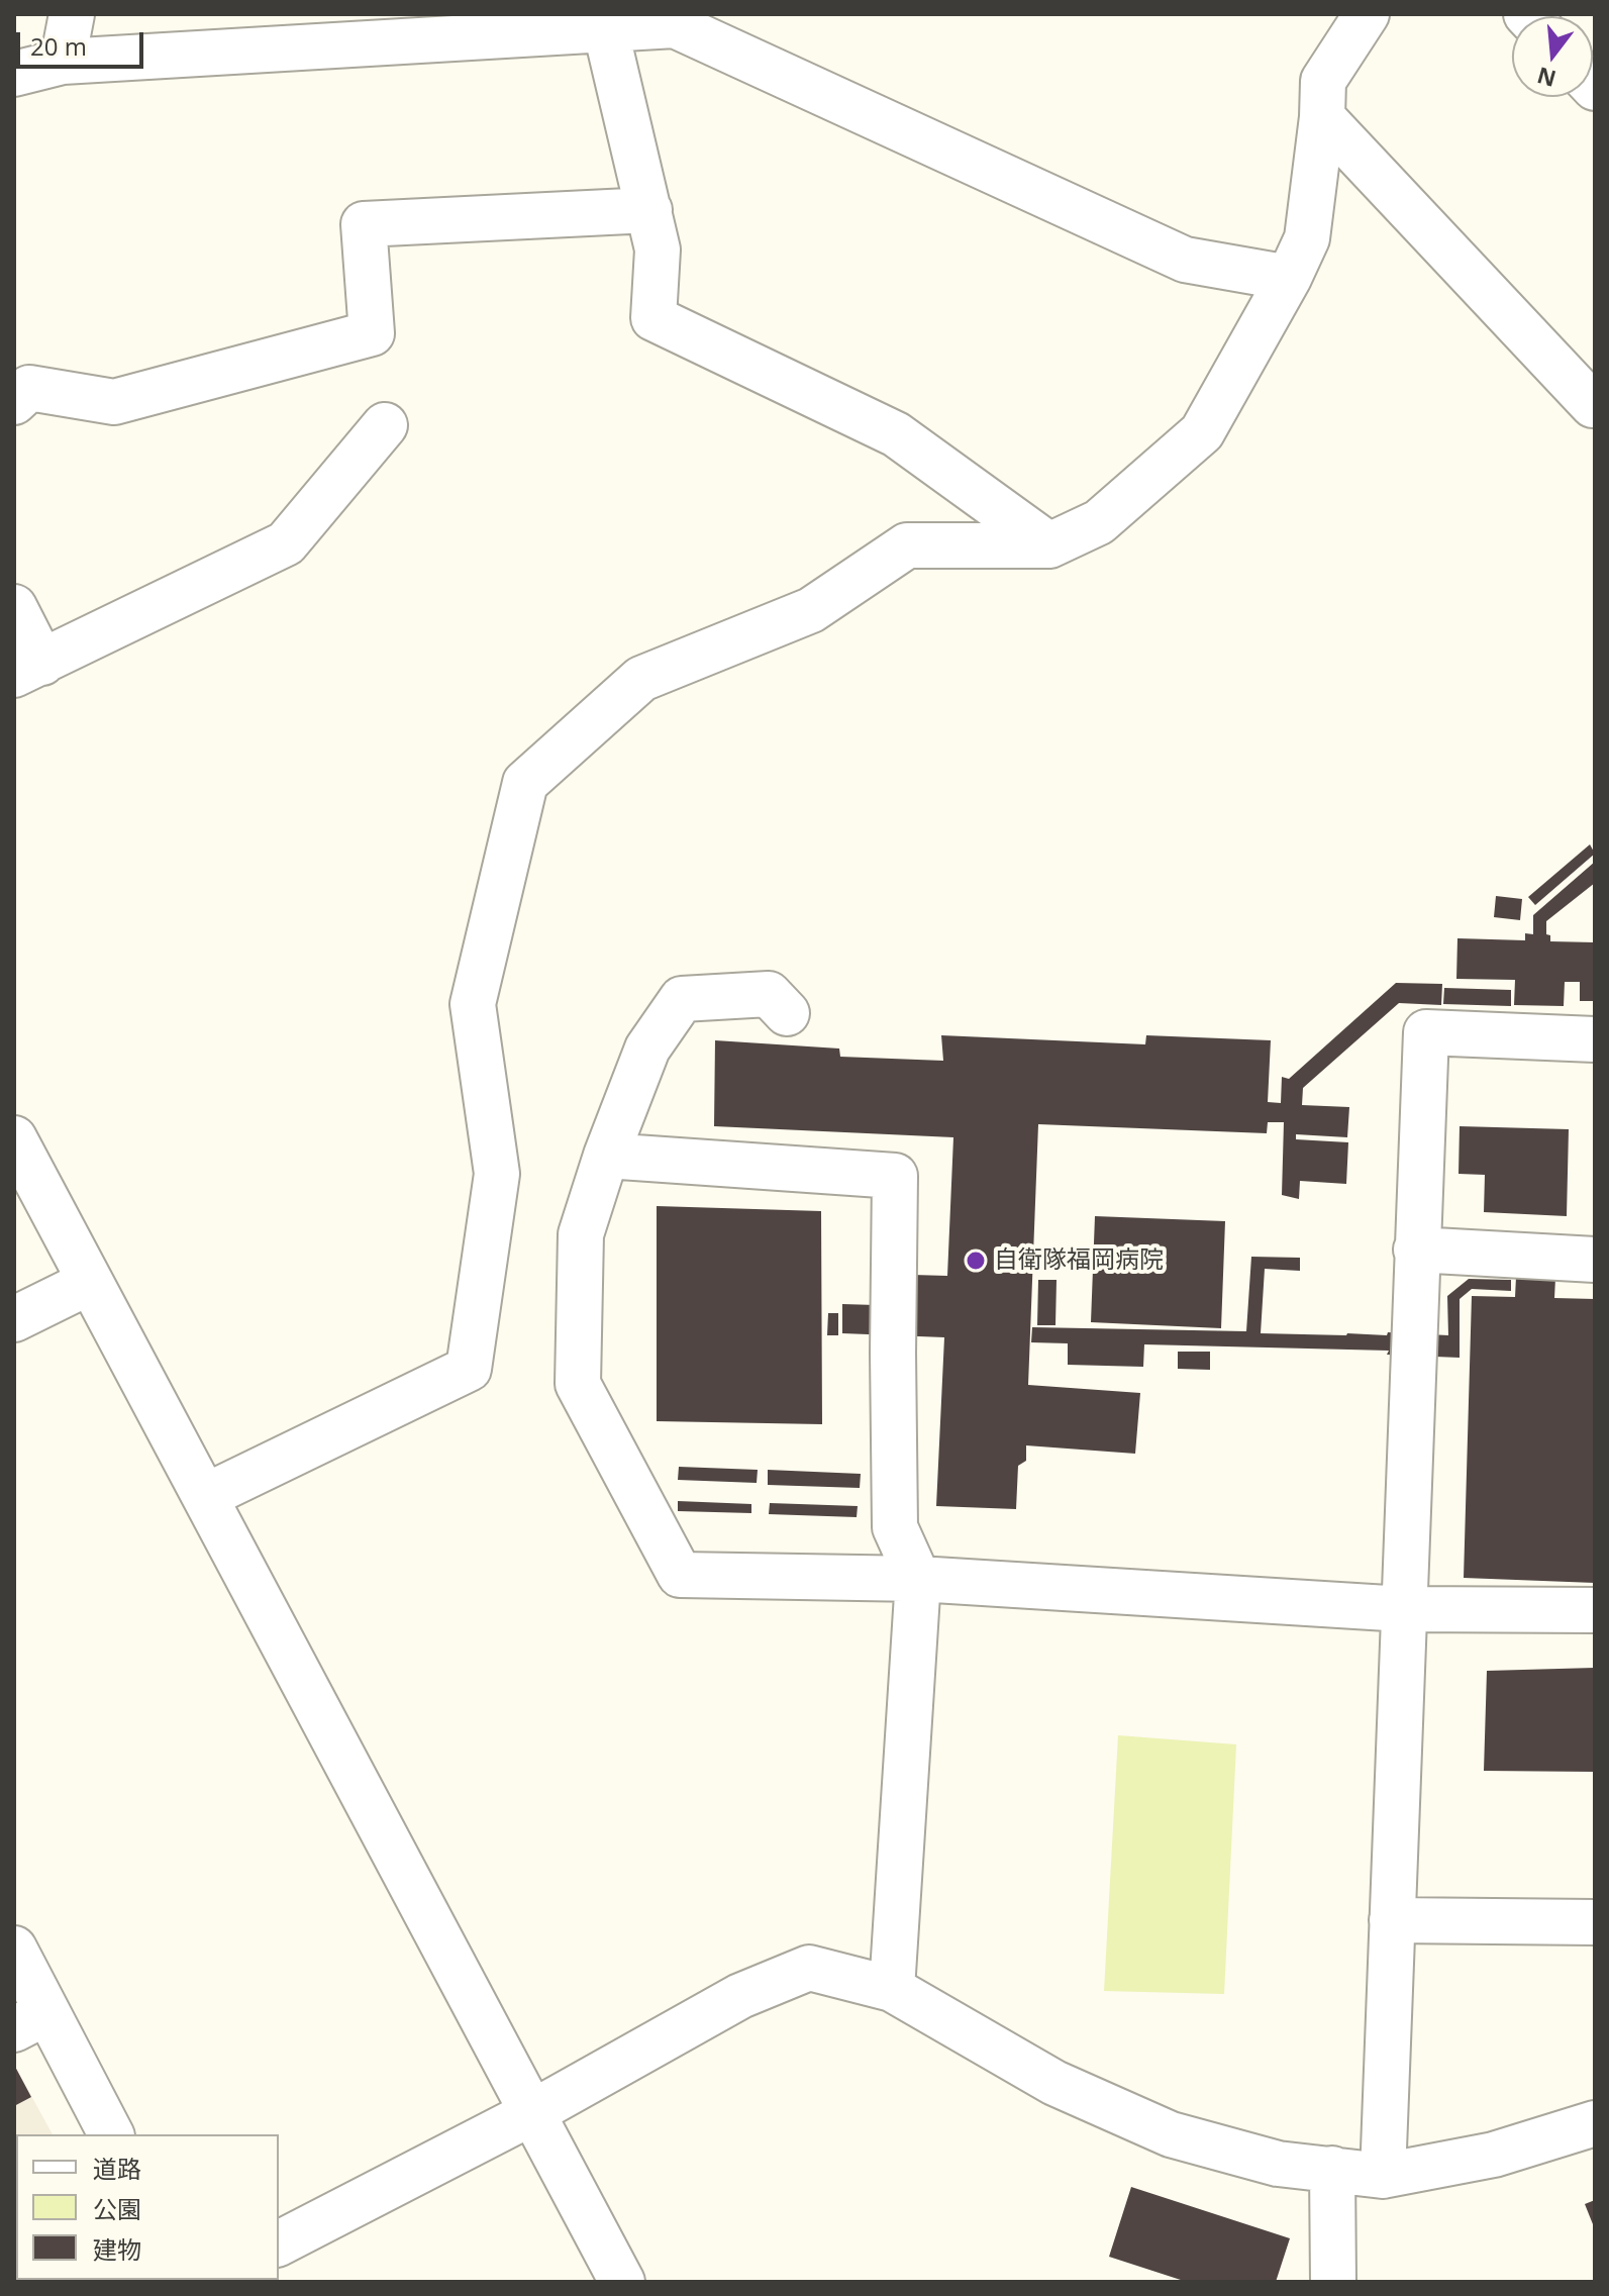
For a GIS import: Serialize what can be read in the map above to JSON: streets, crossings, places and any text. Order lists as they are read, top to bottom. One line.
{"places":["自衛隊福岡病院"],"legend":["道路","公園","建物"],"scale_bar":"20 m","north":"bottom"}
